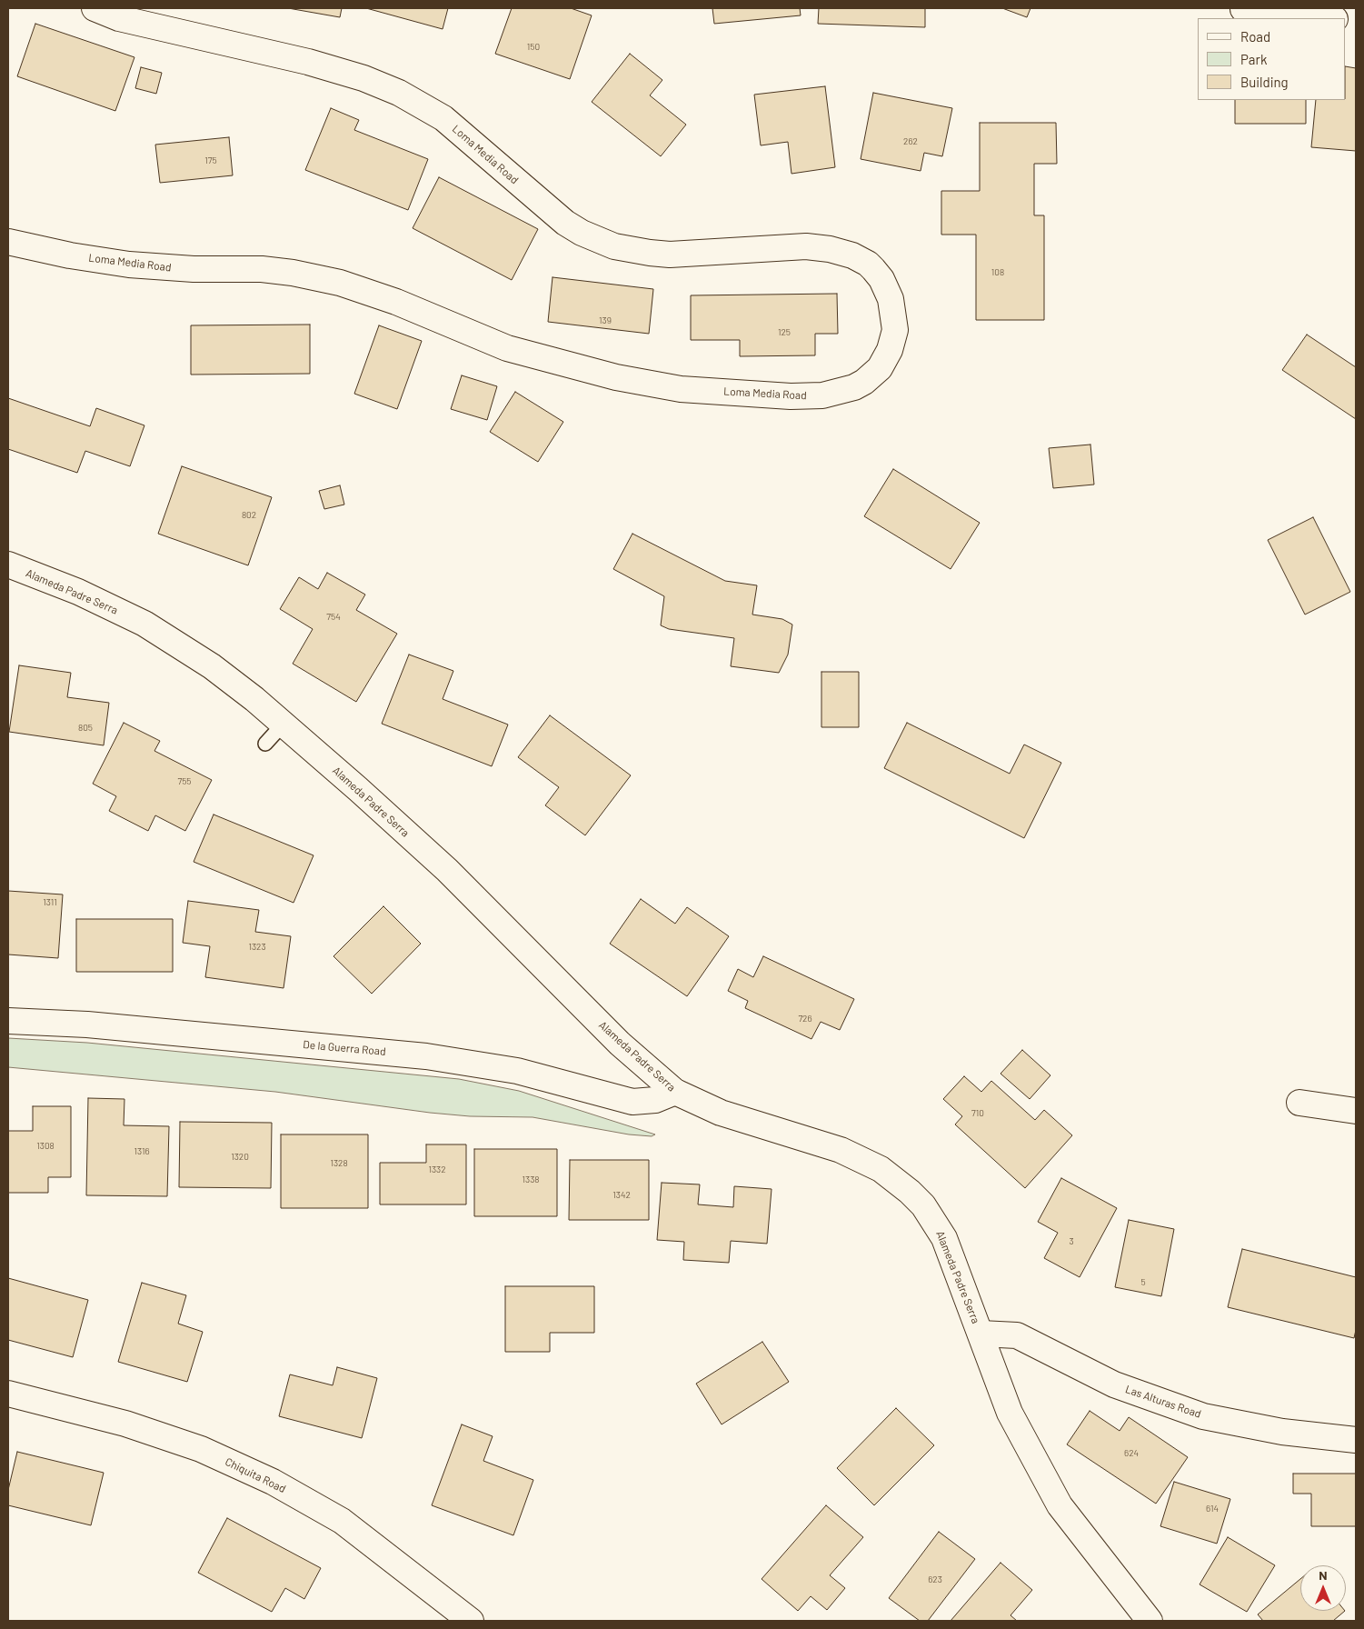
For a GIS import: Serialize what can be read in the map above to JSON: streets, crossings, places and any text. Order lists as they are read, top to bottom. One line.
{"streets":{"street":["Loma Media Road","Alameda Padre Serra","De la Guerra Road","Las Alturas Road","Chiquita Road"]},"crossings":[["Alameda Padre Serra","De la Guerra Road"],["Alameda Padre Serra","Las Alturas Road"]],"house_numbers":["150","262","175","108","139","125","802","754","805","755","1311","1323","726","710","1308","1316","1320","1328","1332","1338","1342","3","5","624","614","623"],"legend":["Road","Park","Building"],"north":"top"}
